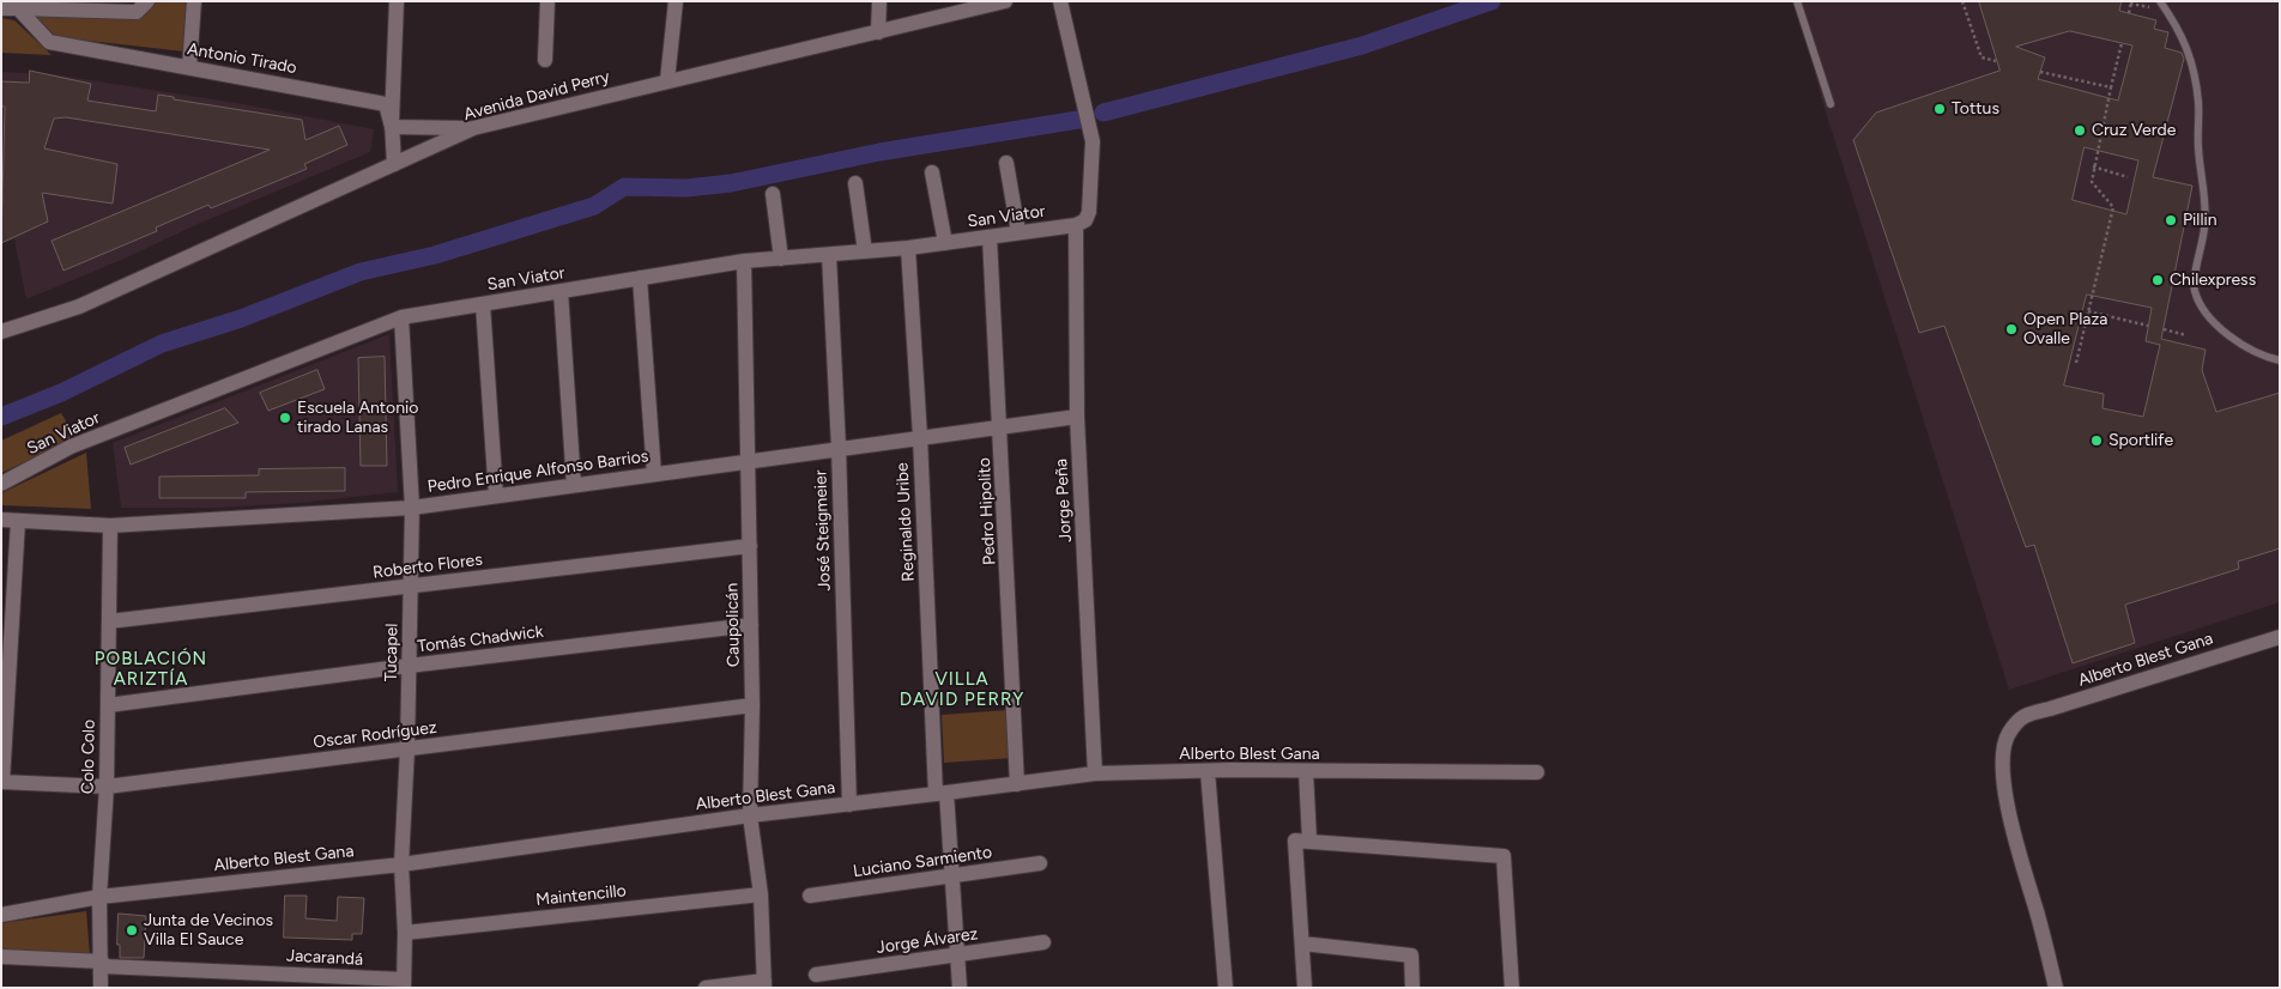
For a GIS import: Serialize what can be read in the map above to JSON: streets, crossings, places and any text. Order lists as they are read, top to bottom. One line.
{"streets":{"street":["Antonio Tirado","Avenida David Perry","San Viator","Pedro Enrique Alfonso Barrios","Jorge Peña","Pedro Hipolito","Reginaldo Uribe","José Steigmeier","Roberto Flores","Caupolicán","Tomás Chadwick","Tucapel","Alberto Blest Gana","Oscar Rodríguez","Colo Colo","Luciano Sarmiento","Maintencillo","Jorge Álvarez","Jacarandá"]},"crossings":[["San Viator","Jorge Peña"],["San Viator","Pedro Hipolito"],["San Viator","Reginaldo Uribe"],["San Viator","José Steigmeier"],["San Viator","Caupolicán"],["San Viator","Tucapel"],["Pedro Enrique Alfonso Barrios","Jorge Peña"],["Pedro Enrique Alfonso Barrios","Pedro Hipolito"],["Pedro Enrique Alfonso Barrios","Reginaldo Uribe"],["Pedro Enrique Alfonso Barrios","José Steigmeier"],["Pedro Enrique Alfonso Barrios","Caupolicán"],["Pedro Enrique Alfonso Barrios","Tucapel"],["Pedro Enrique Alfonso Barrios","Colo Colo"],["Jorge Peña","Alberto Blest Gana"],["Pedro Hipolito","Alberto Blest Gana"],["Reginaldo Uribe","Alberto Blest Gana"],["Reginaldo Uribe","Luciano Sarmiento"],["Reginaldo Uribe","Jorge Álvarez"],["José Steigmeier","Alberto Blest Gana"],["Roberto Flores","Caupolicán"],["Roberto Flores","Tucapel"],["Roberto Flores","Colo Colo"],["Caupolicán","Tomás Chadwick"],["Caupolicán","Alberto Blest Gana"],["Caupolicán","Oscar Rodríguez"],["Caupolicán","Maintencillo"],["Tomás Chadwick","Tucapel"],["Tomás Chadwick","Colo Colo"],["Tucapel","Alberto Blest Gana"],["Tucapel","Oscar Rodríguez"],["Tucapel","Maintencillo"],["Tucapel","Jacarandá"],["Alberto Blest Gana","Colo Colo"],["Oscar Rodríguez","Colo Colo"],["Colo Colo","Jacarandá"]],"districts":["POBLACIÓN ARIZTÍA","VILLA DAVID PERRY"],"places":["Tottus","Cruz Verde","Pillin","Chilexpress","Open Plaza Ovalle","Escuela Antonio tirado Lanas","Sportlife","Junta de Vecinos Villa El Sauce"]}
